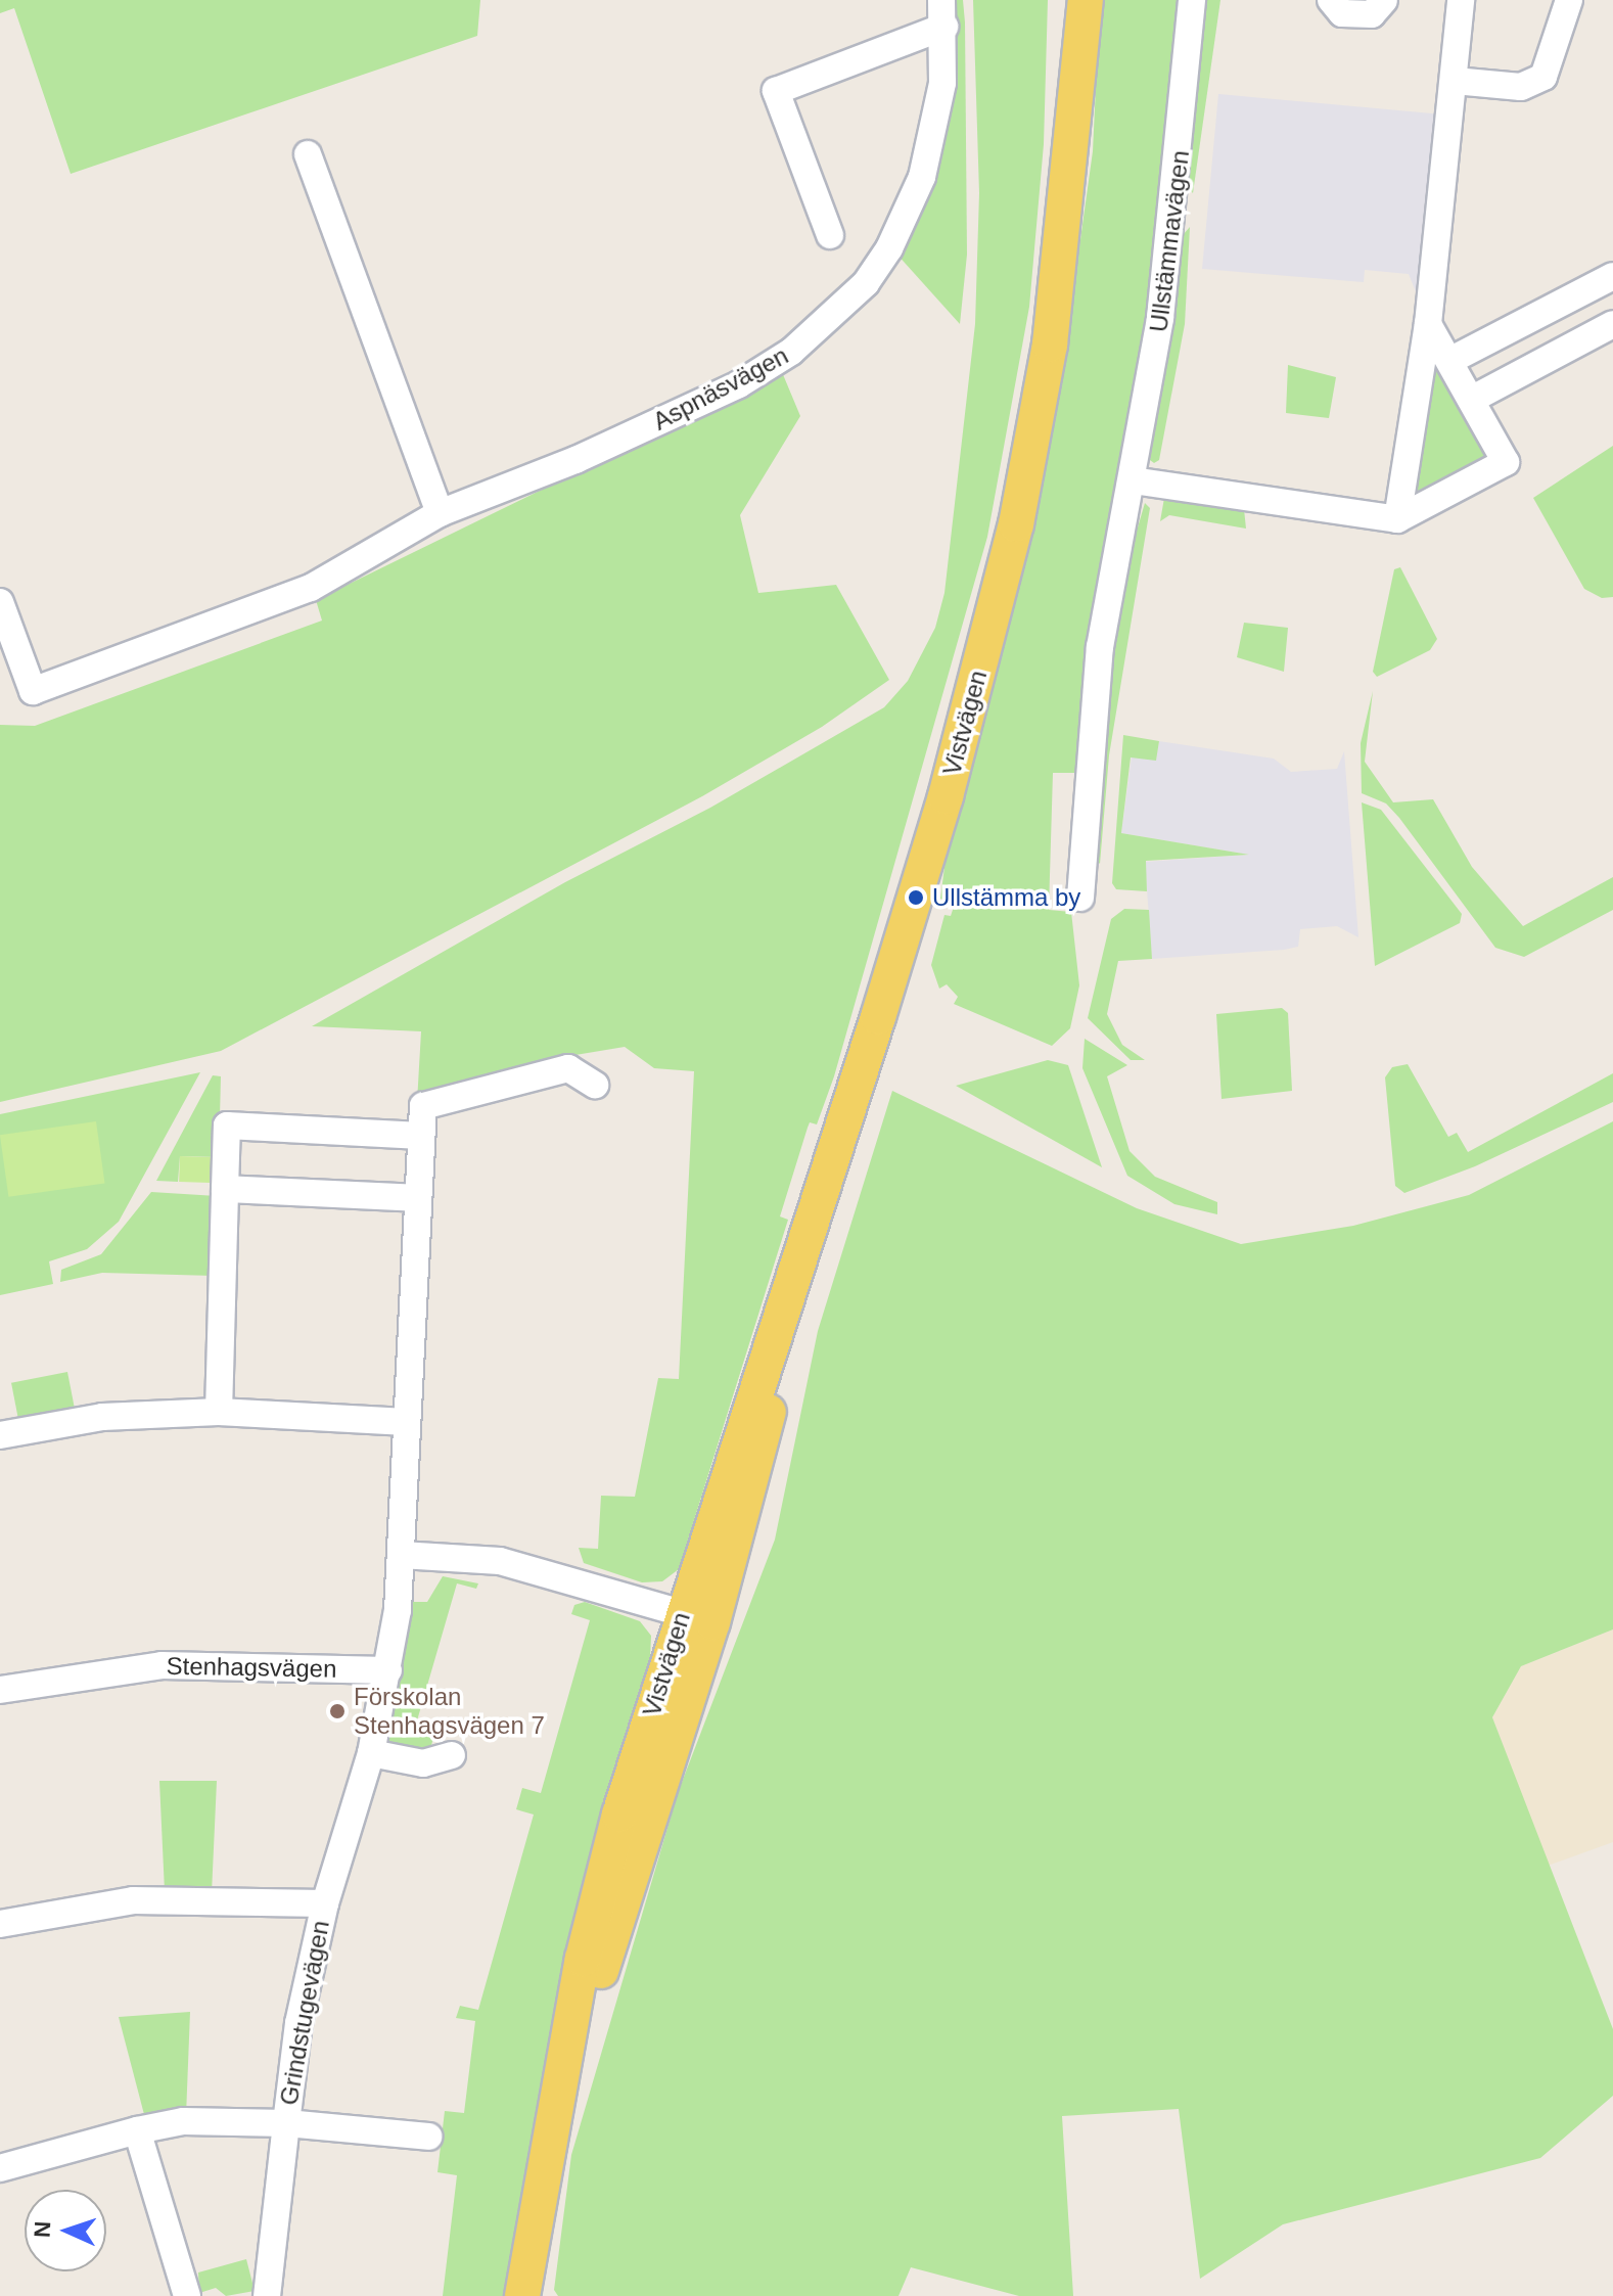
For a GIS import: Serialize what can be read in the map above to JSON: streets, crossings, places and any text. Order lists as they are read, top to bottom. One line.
{"streets":{"main road":["Vistvägen"],"street":["Ullstämmavägen","Aspnäsvägen","Stenhagsvägen","Grindstugevägen"]},"crossings":[["Stenhagsvägen","Grindstugevägen"]],"places":["Ullstämma by","Förskolan Stenhagsvägen 7"],"north":"left"}
